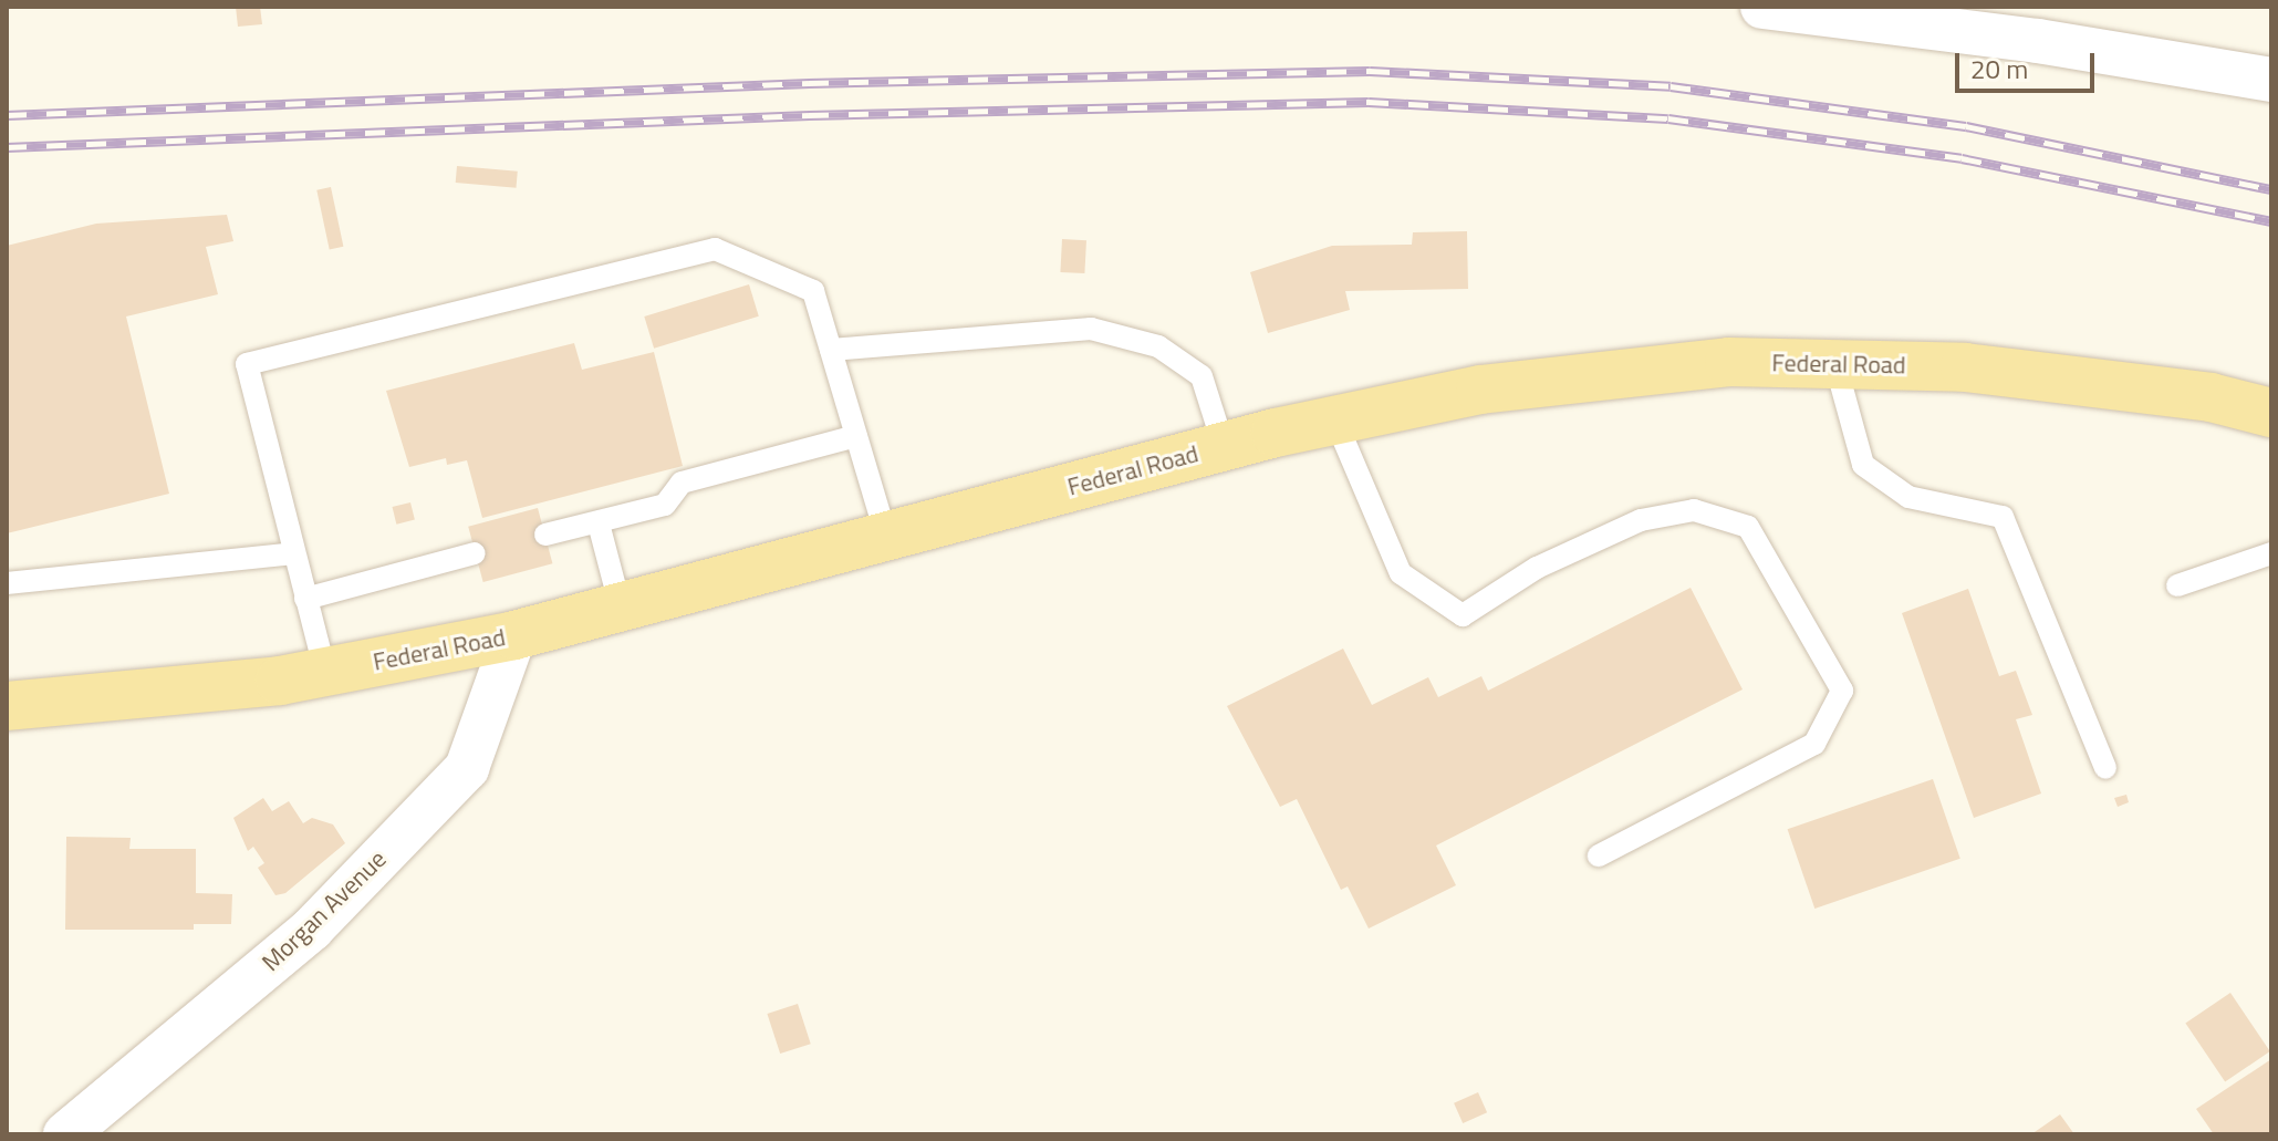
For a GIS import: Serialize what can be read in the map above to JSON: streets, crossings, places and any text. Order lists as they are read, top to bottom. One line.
{"streets":{"main road":["Federal Road"],"street":["Morgan Avenue"]},"crossings":[["Federal Road","Morgan Avenue"]],"scale_bar":"20 m"}
